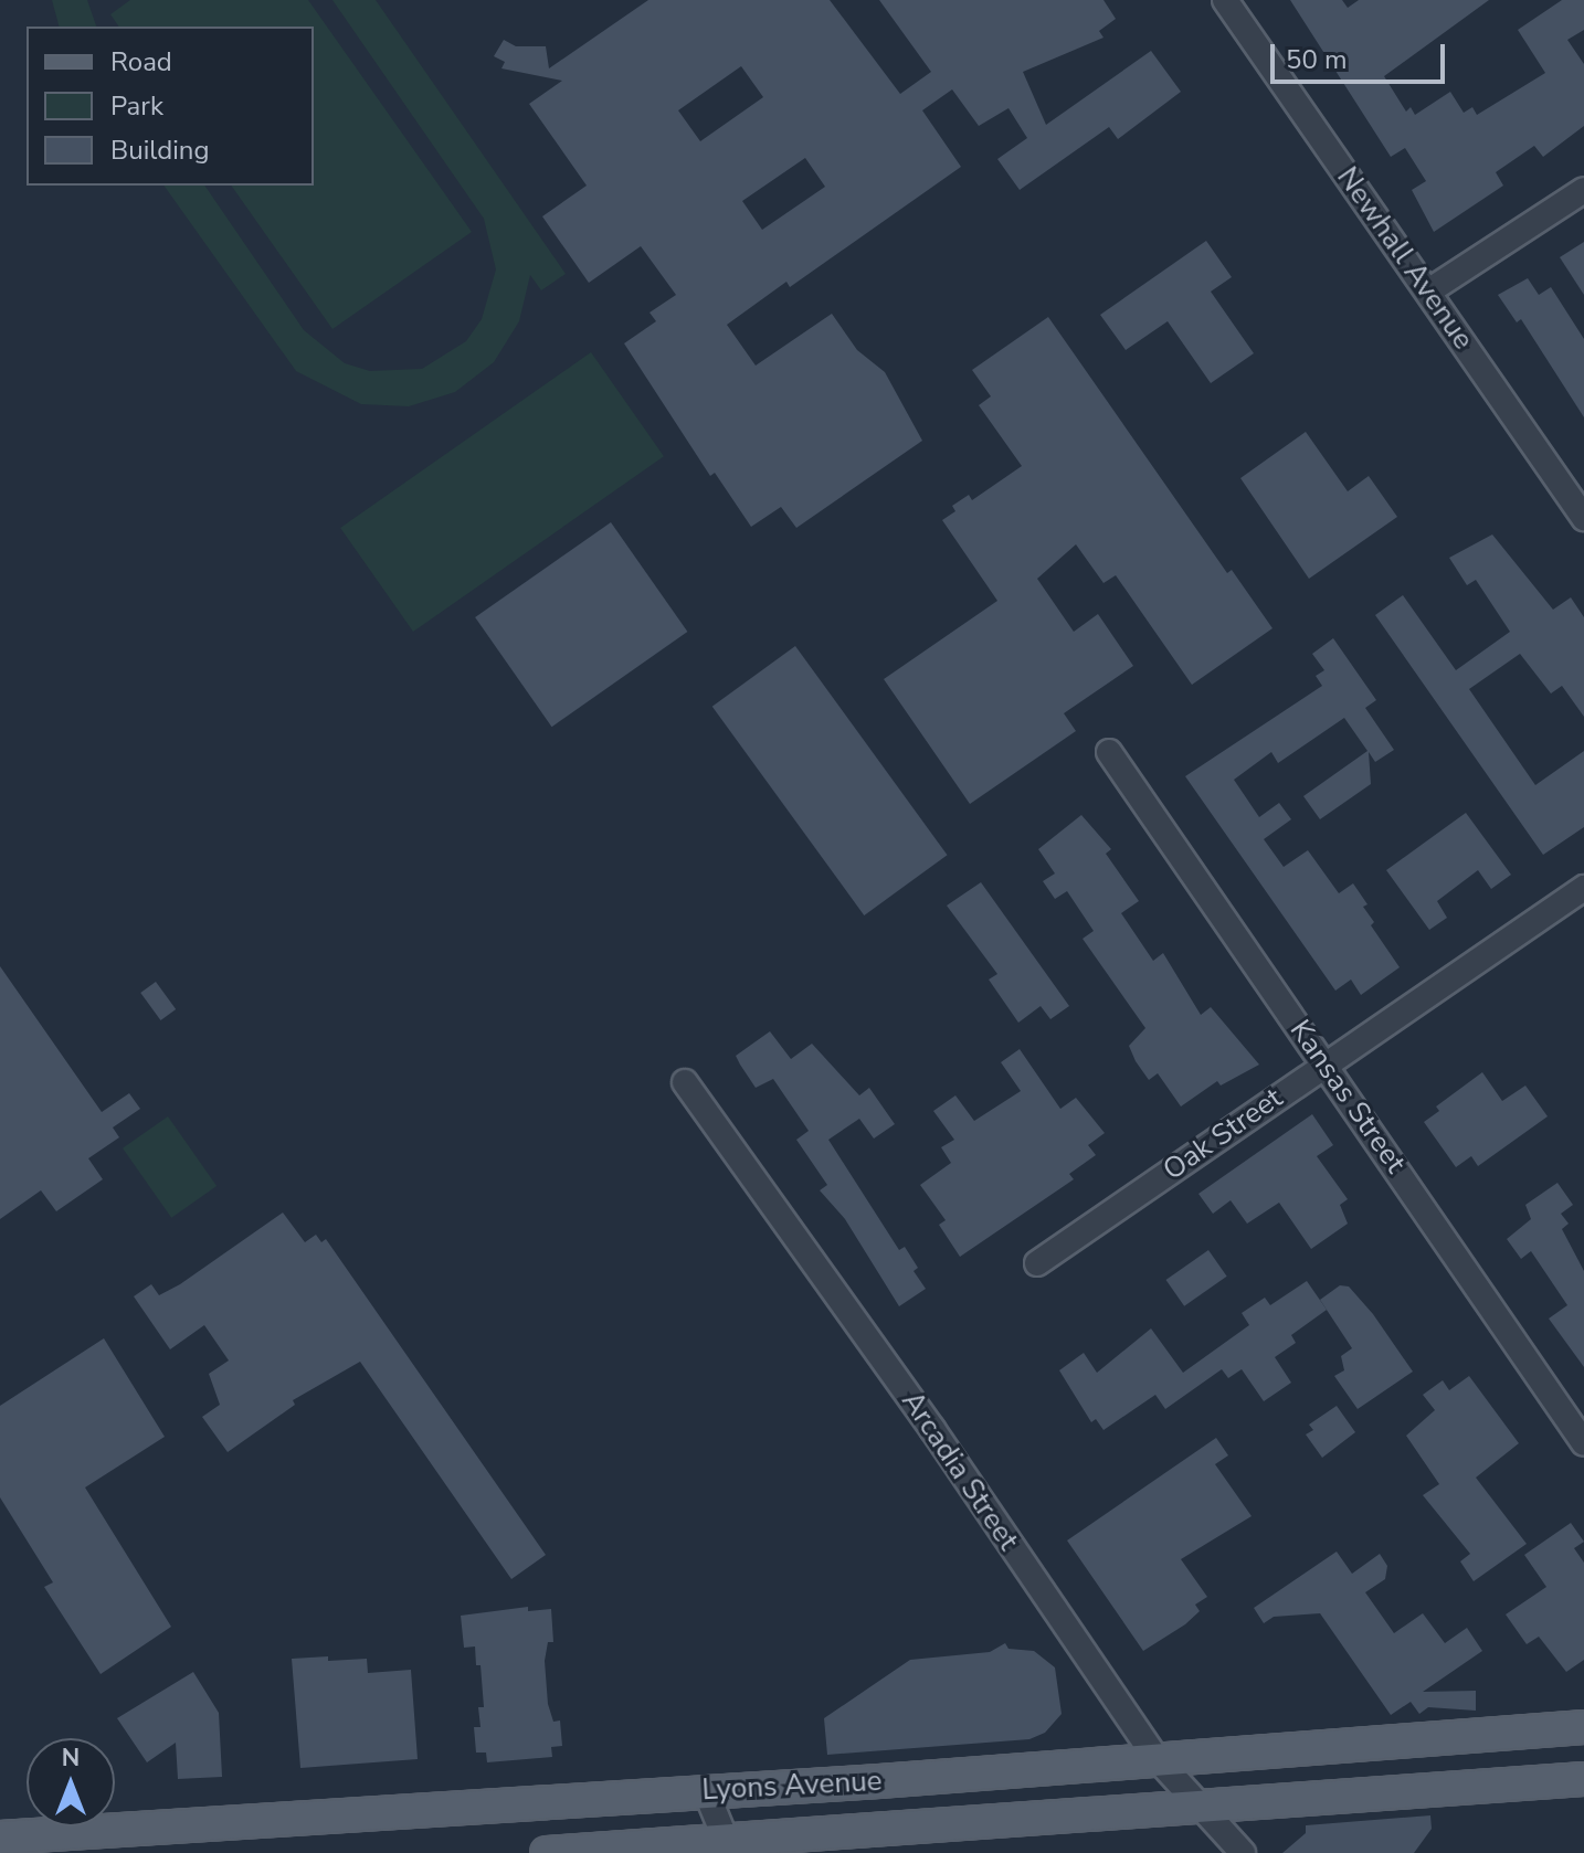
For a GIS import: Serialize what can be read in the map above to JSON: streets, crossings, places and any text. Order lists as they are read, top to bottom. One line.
{"streets":{"main road":["Lyons Avenue"],"street":["Newhall Avenue","Kansas Street","Oak Street","Arcadia Street"]},"crossings":[["Kansas Street","Oak Street"],["Arcadia Street","Lyons Avenue"]],"legend":["Road","Park","Building"],"scale_bar":"50 m","north":"top"}
